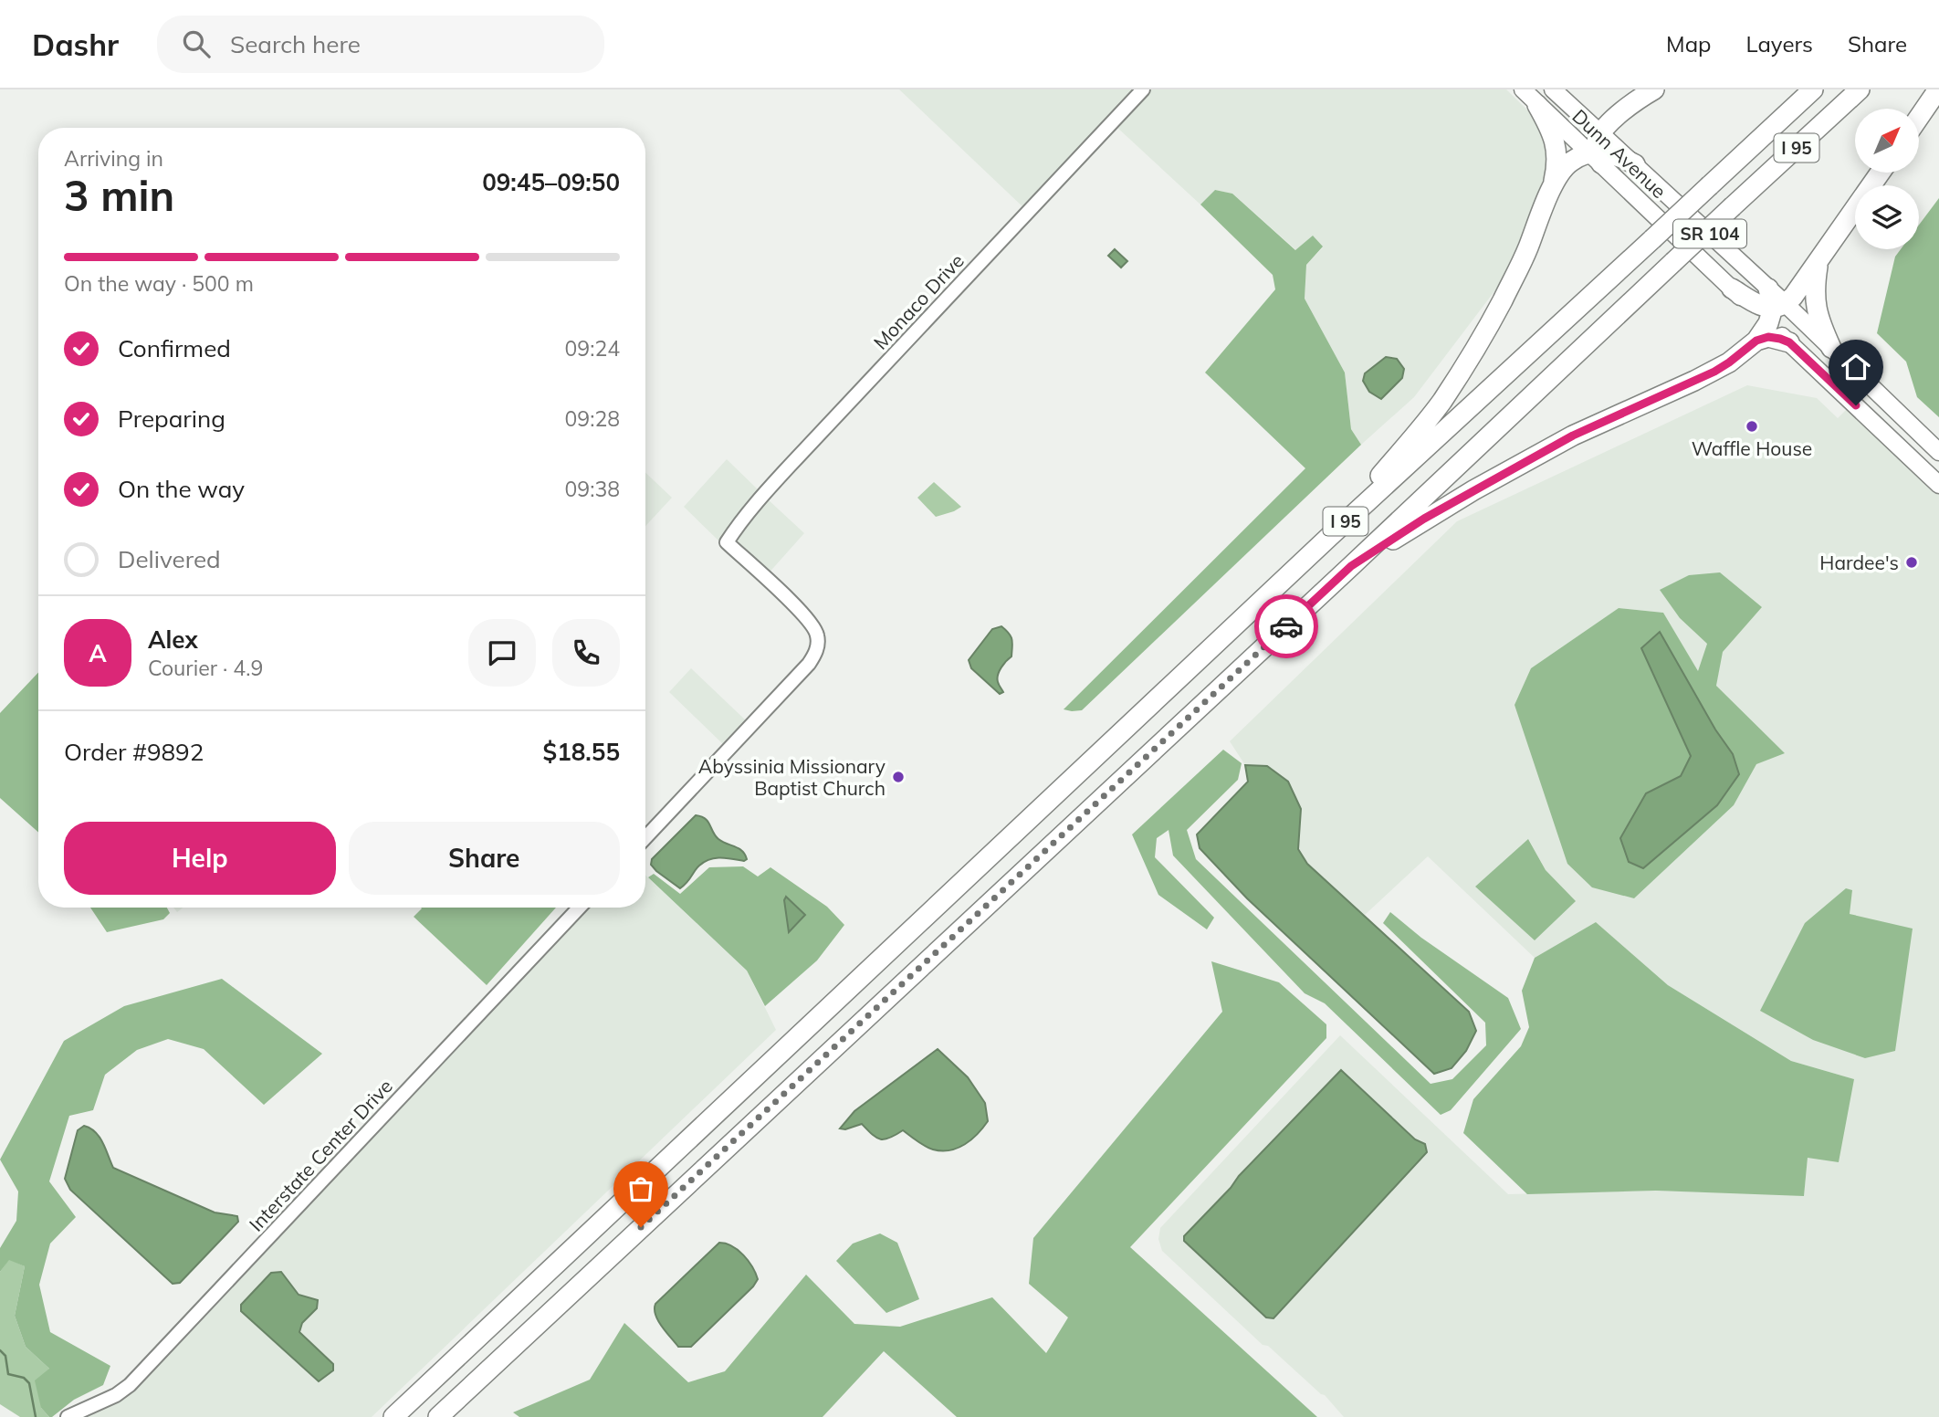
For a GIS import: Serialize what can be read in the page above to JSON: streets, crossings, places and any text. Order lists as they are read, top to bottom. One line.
{"streets":{"highway":["I 95"],"main road":["Dunn Avenue","SR 104"],"street":["Monaco Drive","Interstate Center Drive"]},"places":["Waffle House","Hardee's","Abyssinia Missionary Baptist Church"],"north":"top right","page":{"header":"Dashr","search":"Search here","nav":["Map","Layers","Share"],"heading":["3 min","Arriving in","09:45–09:50"],"panel":["Alex","Courier · 4.9","Order #9892","$18.55"],"bar":"On the way · 500 m","list":[["Confirmed","09:24"],["Preparing","09:28"],["On the way","09:38"],"Delivered"],"round":"A","buttons":["Help","Share"]}}
